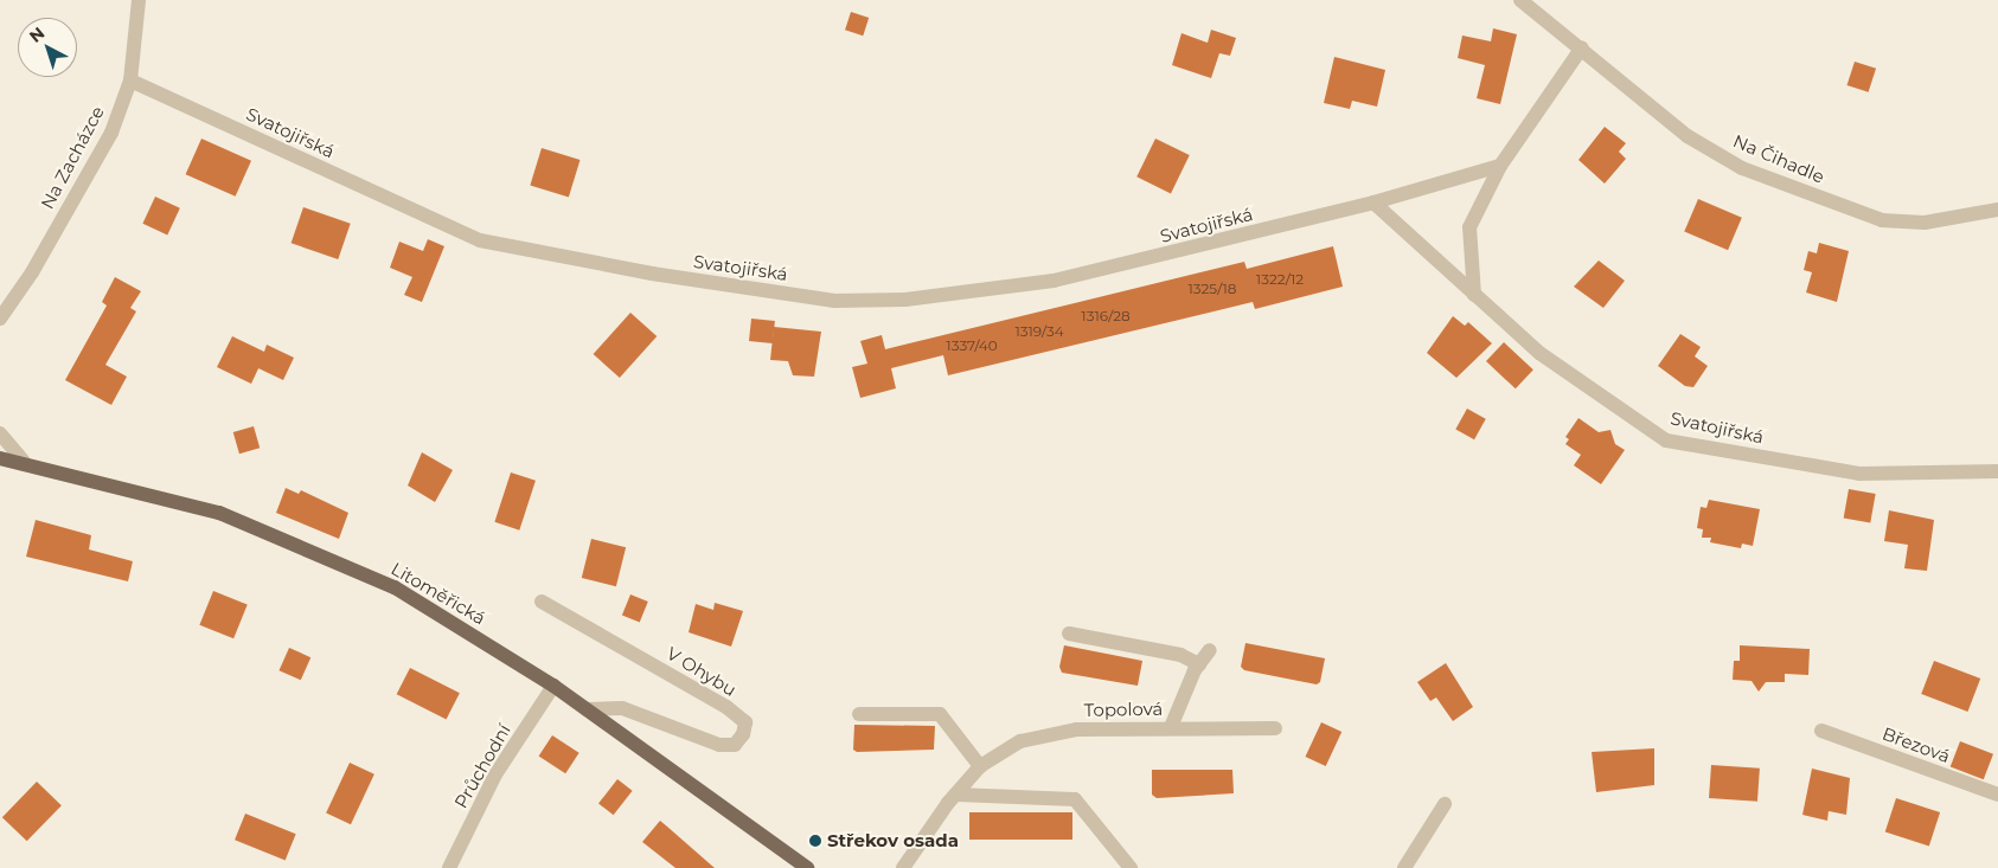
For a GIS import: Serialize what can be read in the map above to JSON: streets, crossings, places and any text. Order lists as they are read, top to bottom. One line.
{"streets":{"main road":["Litoměřická"],"street":["Svatojiřská","Na Zacházce","Na Čihadle","V Ohybu","Topolová","Březová","Průchodní"]},"crossings":[["Svatojiřská","Na Zacházce"],["Litoměřická","V Ohybu"],["Litoměřická","Průchodní"]],"places":["Střekov osada"],"house_numbers":["1322/12","1325/18","1316/28","1319/34","1337/40"],"north":"top left"}
